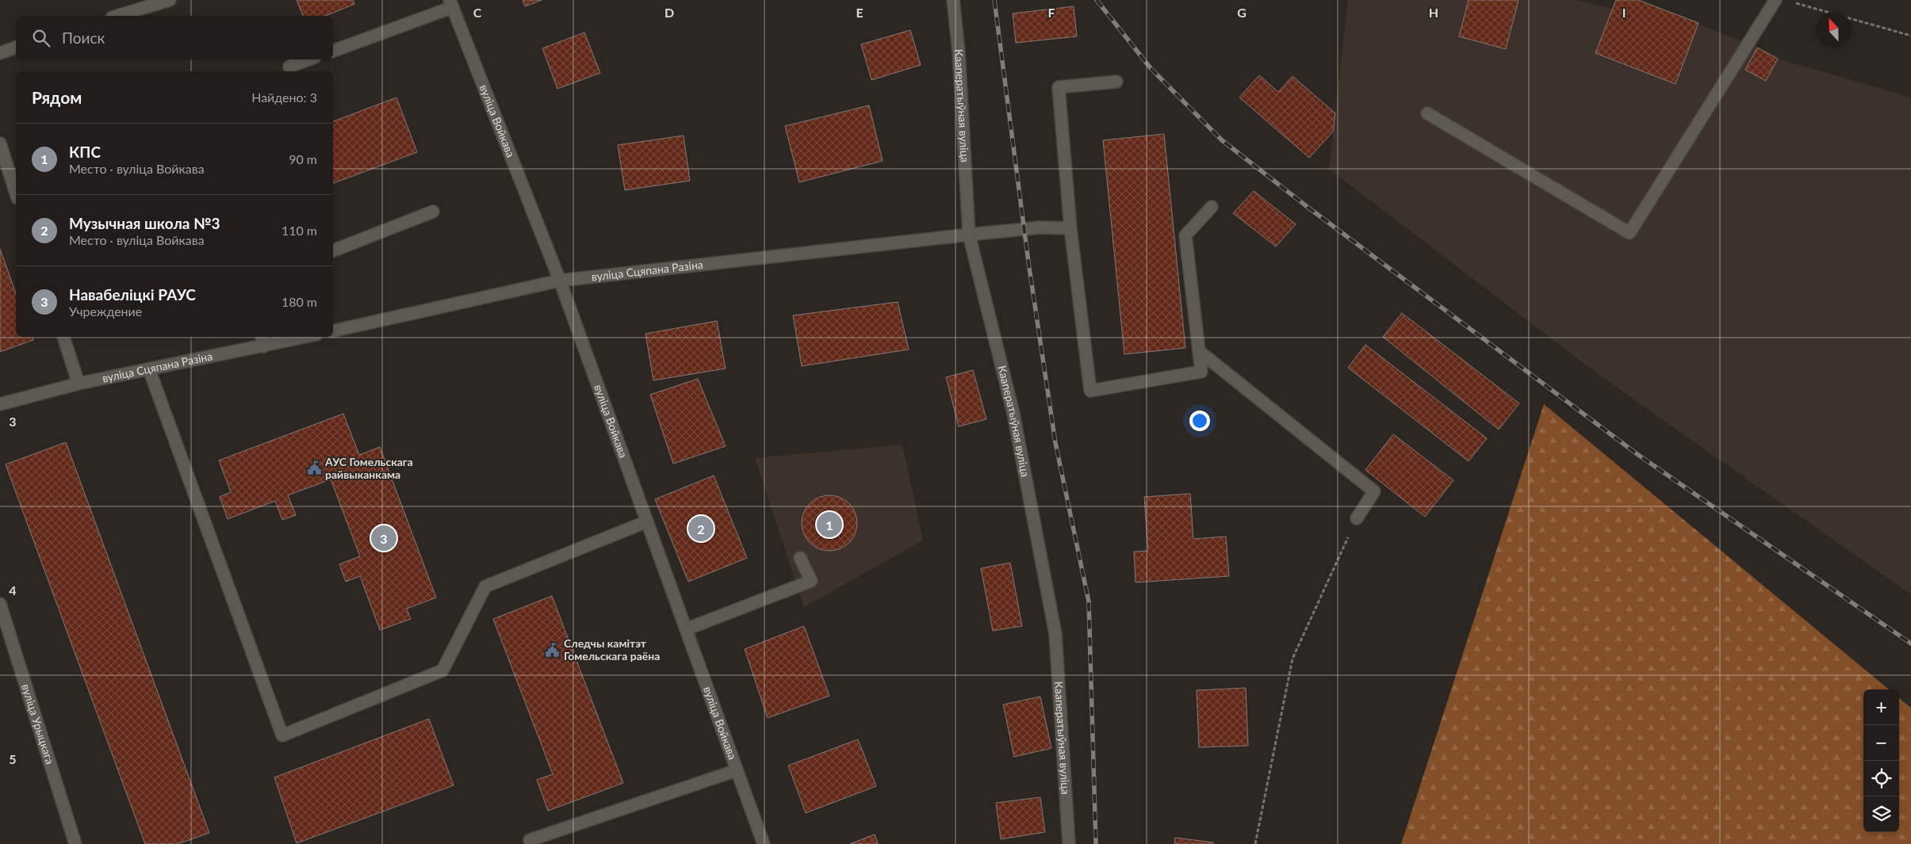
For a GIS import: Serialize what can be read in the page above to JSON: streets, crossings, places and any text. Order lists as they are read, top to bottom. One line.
{"streets":{"street":["Кааператыўная вуліца","вуліца Войкава","вуліца Сцяпана Разіна","вуліца Урыцкага"]},"crossings":[["Кааператыўная вуліца","вуліца Сцяпана Разіна"],["вуліца Войкава","вуліца Сцяпана Разіна"]],"places":{"public building":["АУС Гомельскага райвыканкама","Следчы камітэт Гомельскага раёна"]},"north":"top","page":{"search":"Поиск","heading":["Рядом","Найдено: 3"],"list":[{"mark":"1","name":"КПС","note":"Место · вуліца Войкава","value":"90 m"},{"mark":"2","name":"Музычная школа №3","note":"Место · вуліца Войкава","value":"110 m"},{"mark":"3","name":"Навабеліцкі РАУС","note":"Учреждение","value":"180 m"}],"pins":["1","2","3"],"map_buttons":["+","−"]},"grid":{"columns":["C","D","E","F","G","H","I"],"rows":["3","4","5"]}}
